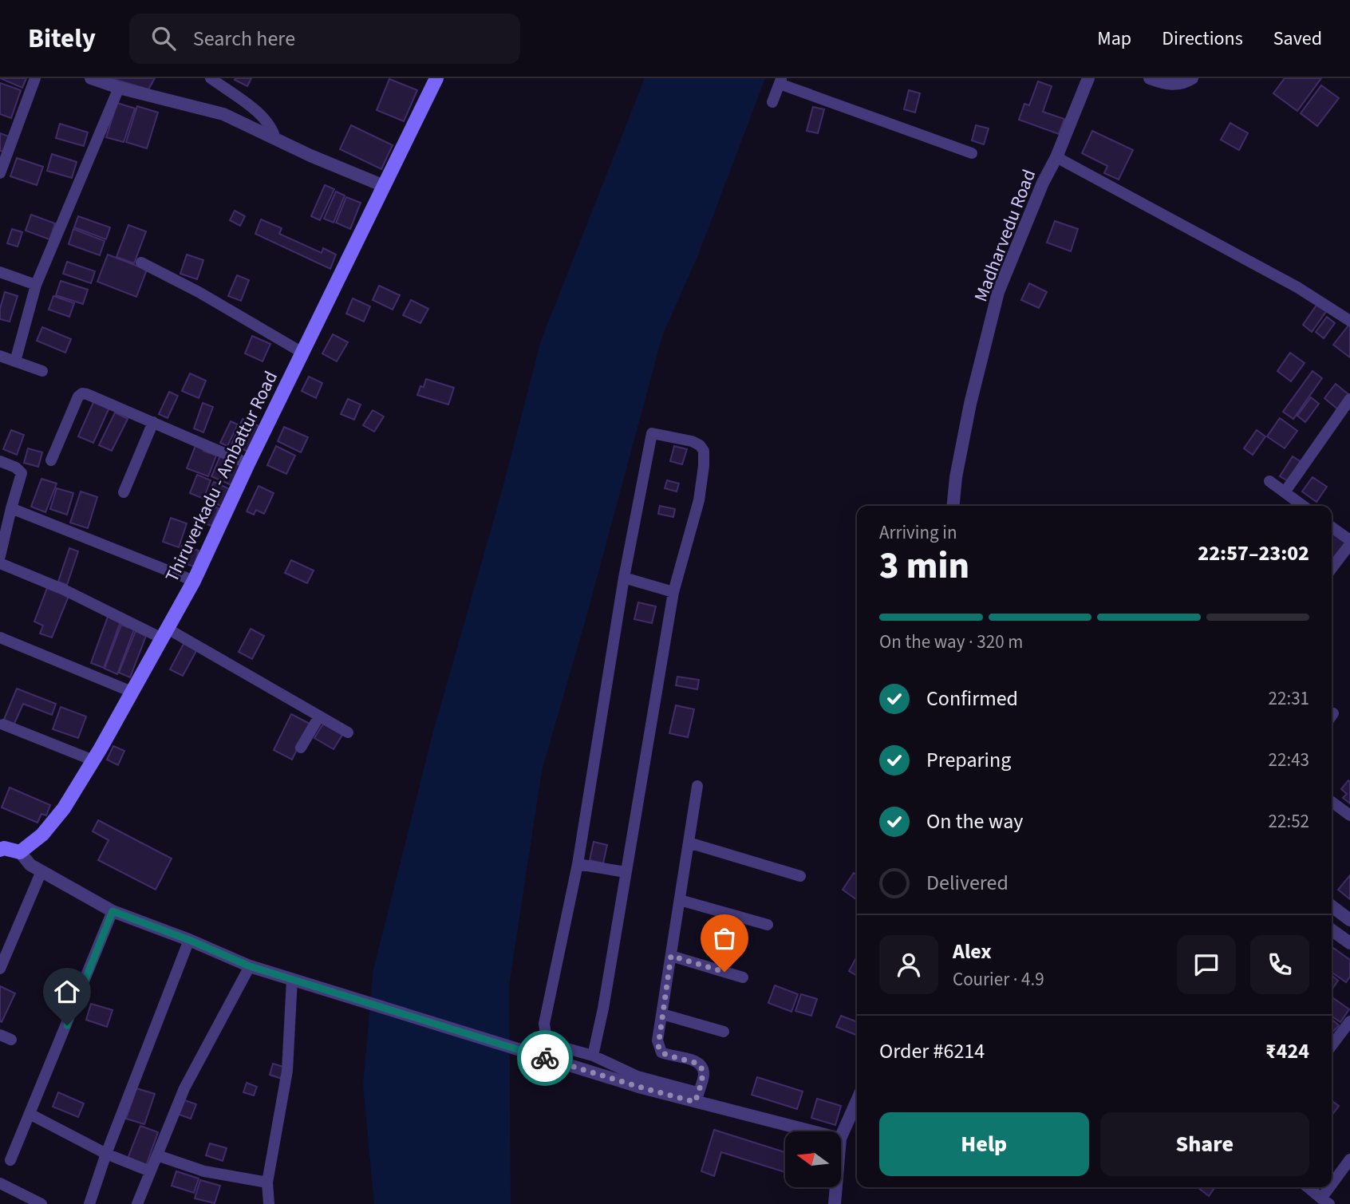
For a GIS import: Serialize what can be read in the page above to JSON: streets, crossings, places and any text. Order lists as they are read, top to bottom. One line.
{"streets":{"main road":["Thiruverkadu - Ambattur Road"],"street":["Madharvedu Road"]},"north":"left","page":{"header":"Bitely","search":"Search here","nav":["Map","Directions","Saved"],"heading":["3 min","Arriving in","22:57–23:02"],"panel":["Alex","Courier · 4.9","Order #6214","₹424"],"bar":"On the way · 320 m","list":[["Confirmed","22:31"],["Preparing","22:43"],["On the way","22:52"],"Delivered"],"buttons":["Help","Share"]}}
